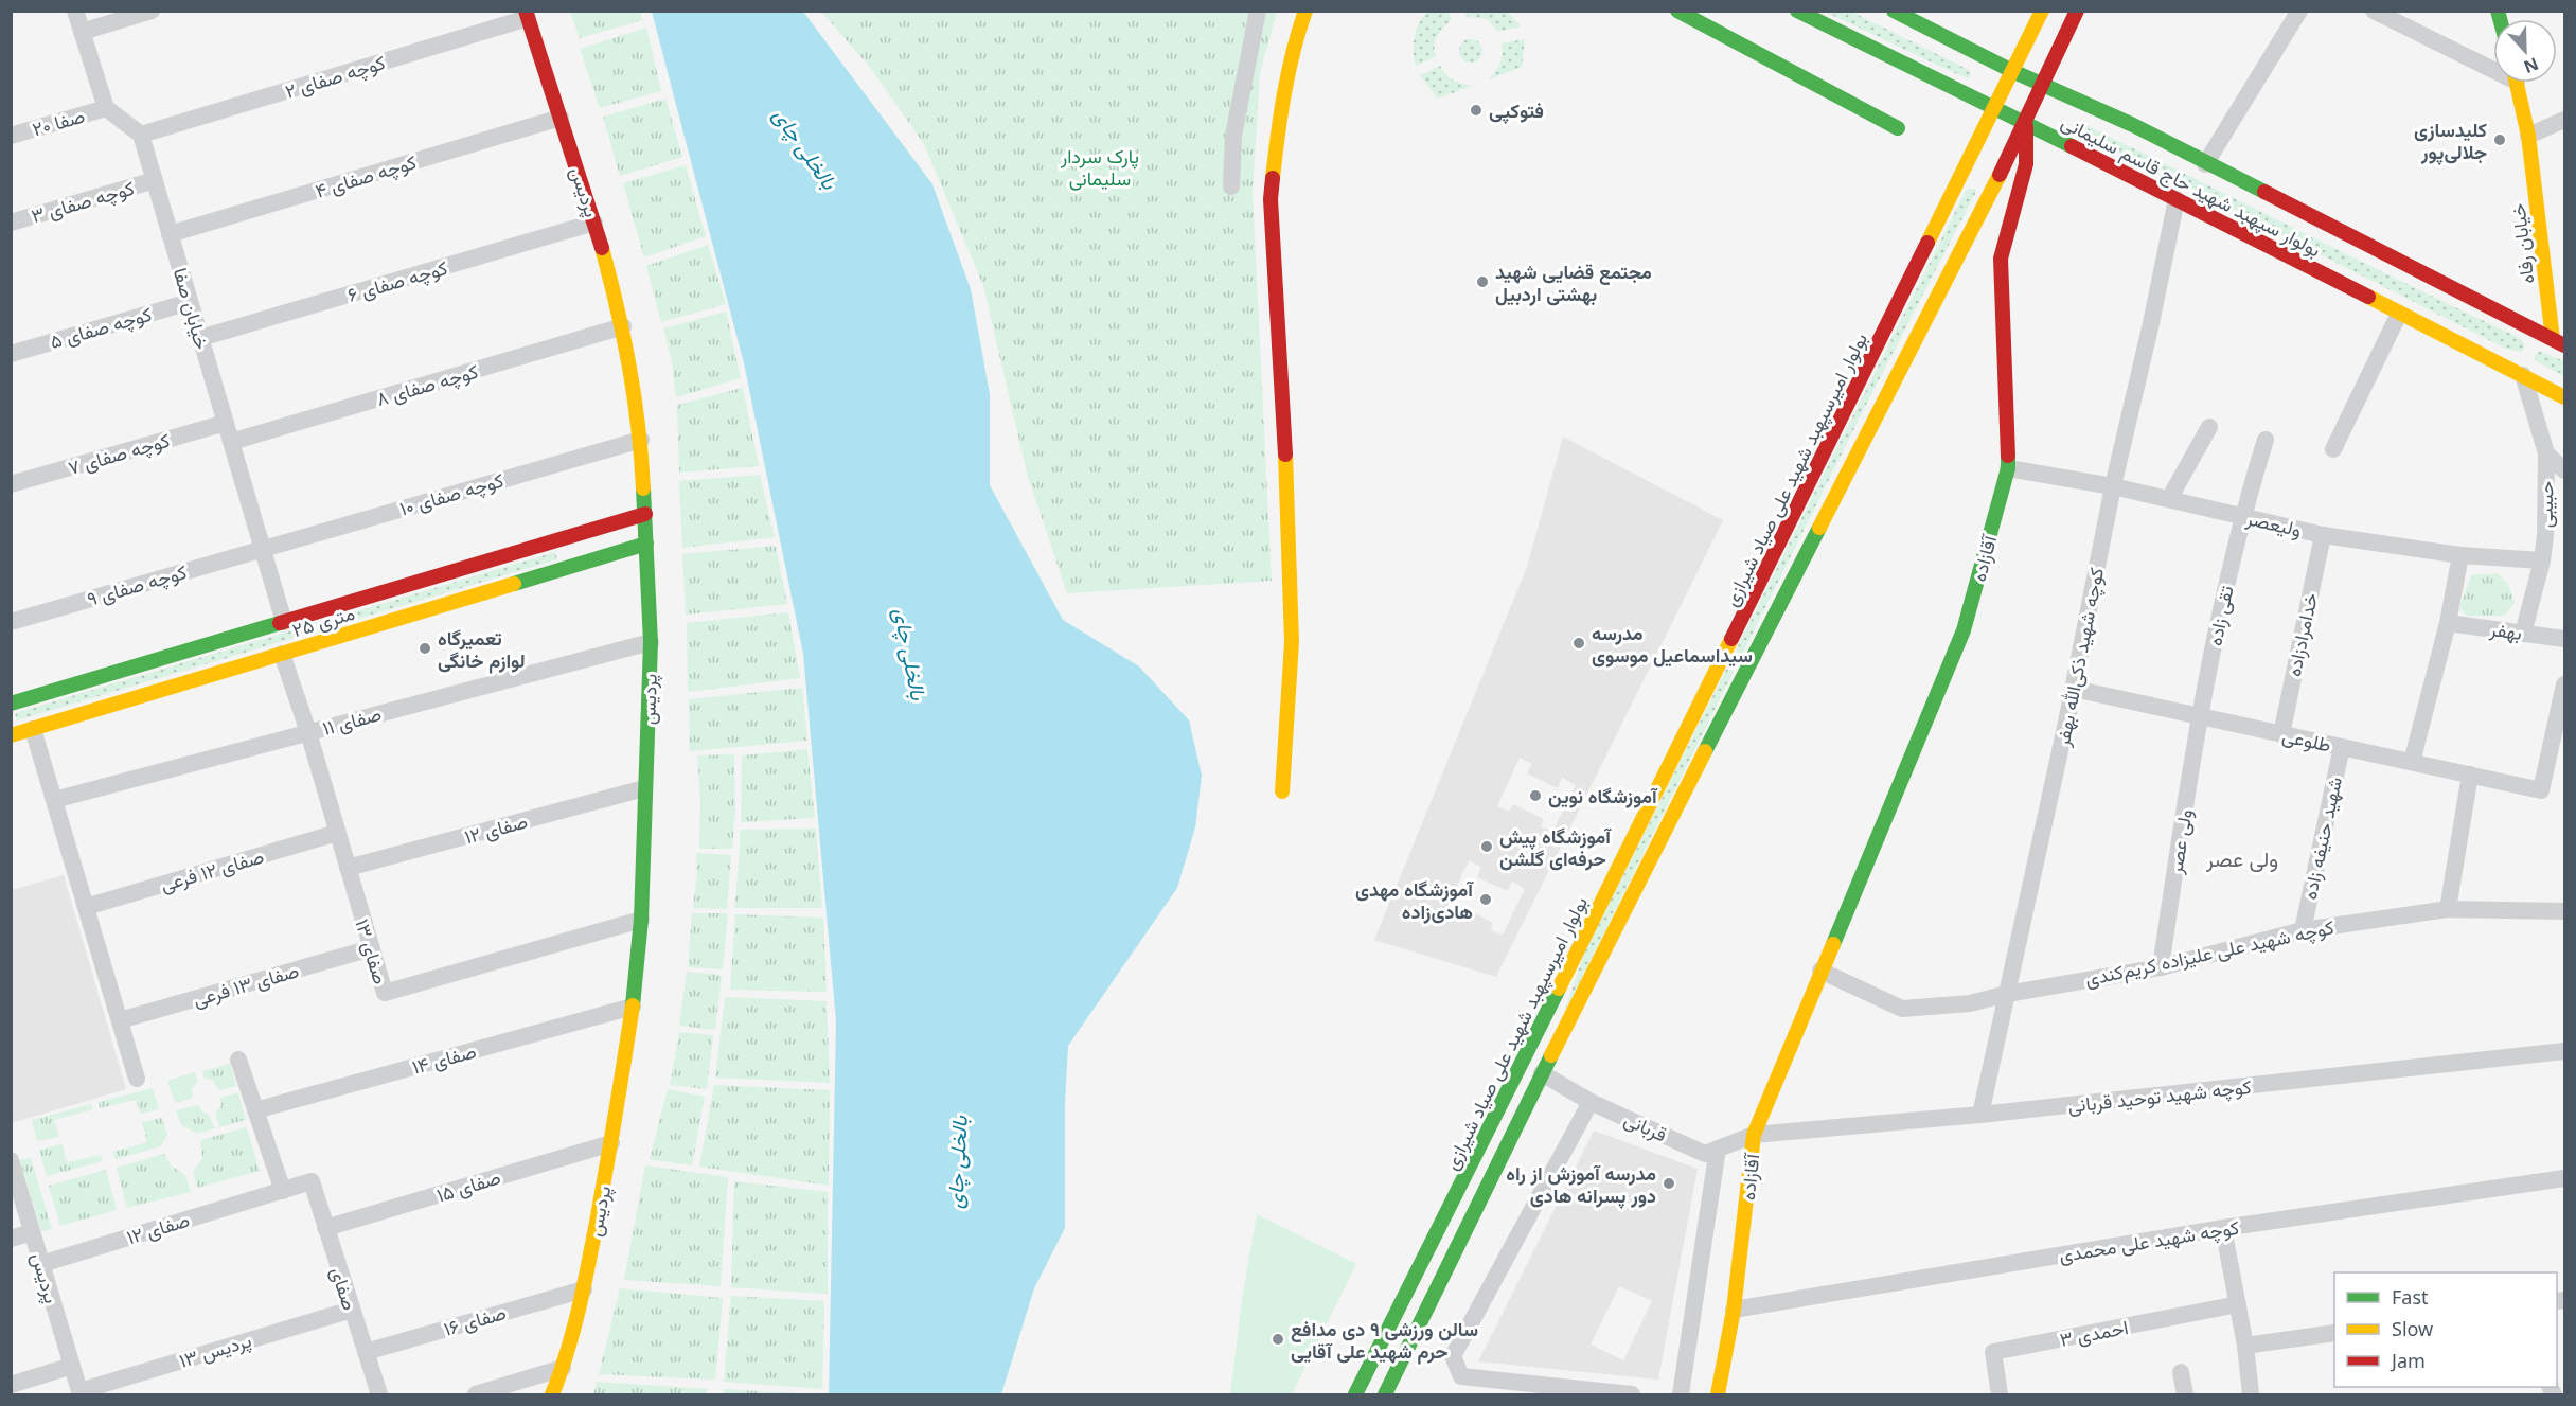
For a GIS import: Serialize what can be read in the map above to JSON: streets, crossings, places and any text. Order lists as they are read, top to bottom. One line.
{"streets":{"street":["کوچه صفای ۲","صفا ۲۰","کوچه صفای ۴","بولوار سپهبد شهید حاج قاسم سلیمانی","پردیس","کوچه صفای ۳","خیابان رفاه","کوچه صفای ۶","خیابان صفا","کوچه صفای ۵","کوچه صفای ۸","کوچه صفای ۷","بولوار امیرسپهبد شهید علی صیاد شیرازی","کوچه صفای ۱۰","حبیبی","ولیعصر","آقازاده","کوچه صفای ۹","تقی زاده","۲۵ متری","بهفر","خدامرادزاده","کوچه شهید ذکی‌الله بهفر","صفای ۱۱","طلوعی","صفای ۱۲","شهید حنیفه زاده","ولی عصر","صفای ۱۲ فرعی","صفای ۱۳","کوچه شهید علی علیزاده کریم‌کندی","صفای ۱۳ فرعی","صفای ۱۴","کوچه شهید توحید قربانی","قربانی","صفای ۱۵","کوچه شهید علی محمدی","صفای","صفای ۱۶","احمدی ۳","پردیس ۱۳"]},"crossings":[["کوچه صفای ۲","پردیس"],["کوچه صفای ۲","خیابان صفا"],["کوچه صفای ۴","پردیس"],["کوچه صفای ۴","خیابان صفا"],["بولوار سپهبد شهید حاج قاسم سلیمانی","خیابان رفاه"],["بولوار سپهبد شهید حاج قاسم سلیمانی","بولوار امیرسپهبد شهید علی صیاد شیرازی"],["بولوار سپهبد شهید حاج قاسم سلیمانی","حبیبی"],["بولوار سپهبد شهید حاج قاسم سلیمانی","آقازاده"],["بولوار سپهبد شهید حاج قاسم سلیمانی","کوچه شهید ذکی‌الله بهفر"],["پردیس","کوچه صفای ۶"],["پردیس","کوچه صفای ۸"],["پردیس","کوچه صفای ۱۰"],["پردیس","۲۵ متری"],["پردیس","صفای ۱۱"],["پردیس","صفای ۱۲"],["پردیس","صفای ۱۳"],["پردیس","صفای ۱۴"],["پردیس","صفای ۱۵"],["پردیس","صفای ۱۶"],["پردیس","پردیس ۱۳"],["کوچه صفای ۳","خیابان صفا"],["کوچه صفای ۶","خیابان صفا"],["خیابان صفا","کوچه صفای ۵"],["خیابان صفا","کوچه صفای ۸"],["خیابان صفا","کوچه صفای ۷"],["خیابان صفا","کوچه صفای ۱۰"],["خیابان صفا","کوچه صفای ۹"],["خیابان صفا","۲۵ متری"],["کوچه صفای ۱۰","کوچه صفای ۹"],["حبیبی","ولیعصر"],["حبیبی","بهفر"],["ولیعصر","آقازاده"],["ولیعصر","تقی زاده"],["ولیعصر","خدامرادزاده"],["ولیعصر","کوچه شهید ذکی‌الله بهفر"],["آقازاده","کوچه شهید توحید قربانی"],["آقازاده","قربانی"],["آقازاده","کوچه شهید علی محمدی"],["تقی زاده","طلوعی"],["تقی زاده","ولی عصر"],["۲۵ متری","صفای ۱۳"],["خدامرادزاده","طلوعی"],["کوچه شهید ذکی‌الله بهفر","طلوعی"],["کوچه شهید ذکی‌الله بهفر","کوچه شهید علی علیزاده کریم‌کندی"],["کوچه شهید ذکی‌الله بهفر","کوچه شهید توحید قربانی"],["صفای ۱۱","صفای ۱۳"],["طلوعی","شهید حنیفه زاده"],["طلوعی","ولی عصر"],["صفای ۱۲","صفای ۱۳"],["صفای ۱۲","صفای"],["شهید حنیفه زاده","کوچه شهید علی علیزاده کریم‌کندی"],["ولی عصر","کوچه شهید علی علیزاده کریم‌کندی"],["صفای ۱۲ فرعی","صفای ۱۳"],["صفای ۱۳","صفای ۱۳ فرعی"],["کوچه شهید توحید قربانی","قربانی"],["صفای ۱۵","صفای"],["صفای","صفای ۱۶"],["صفای","پردیس ۱۳"]],"districts":["ولی عصر"],"water":["بالخلی چای"],"parks":["پارک سردار سلیمانی"],"places":["فتوکپی","کلیدسازی جلالی‌پور","مجتمع قضایی شهید بهشتی اردبیل","مدرسه سیداسماعیل موسوی","تعمیرگاه لوازم خانگی","آموزشگاه نوین","آموزشگاه پیش حرفه‌ای گلشن","آموزشگاه مهدی هادی‌زاده","مدرسه آموزش از راه دور پسرانه هادی","سالن ورزشی ۹ دی مدافع حرم شهید علی آقایی"],"legend":["Fast","Slow","Jam"],"north":"bottom"}
